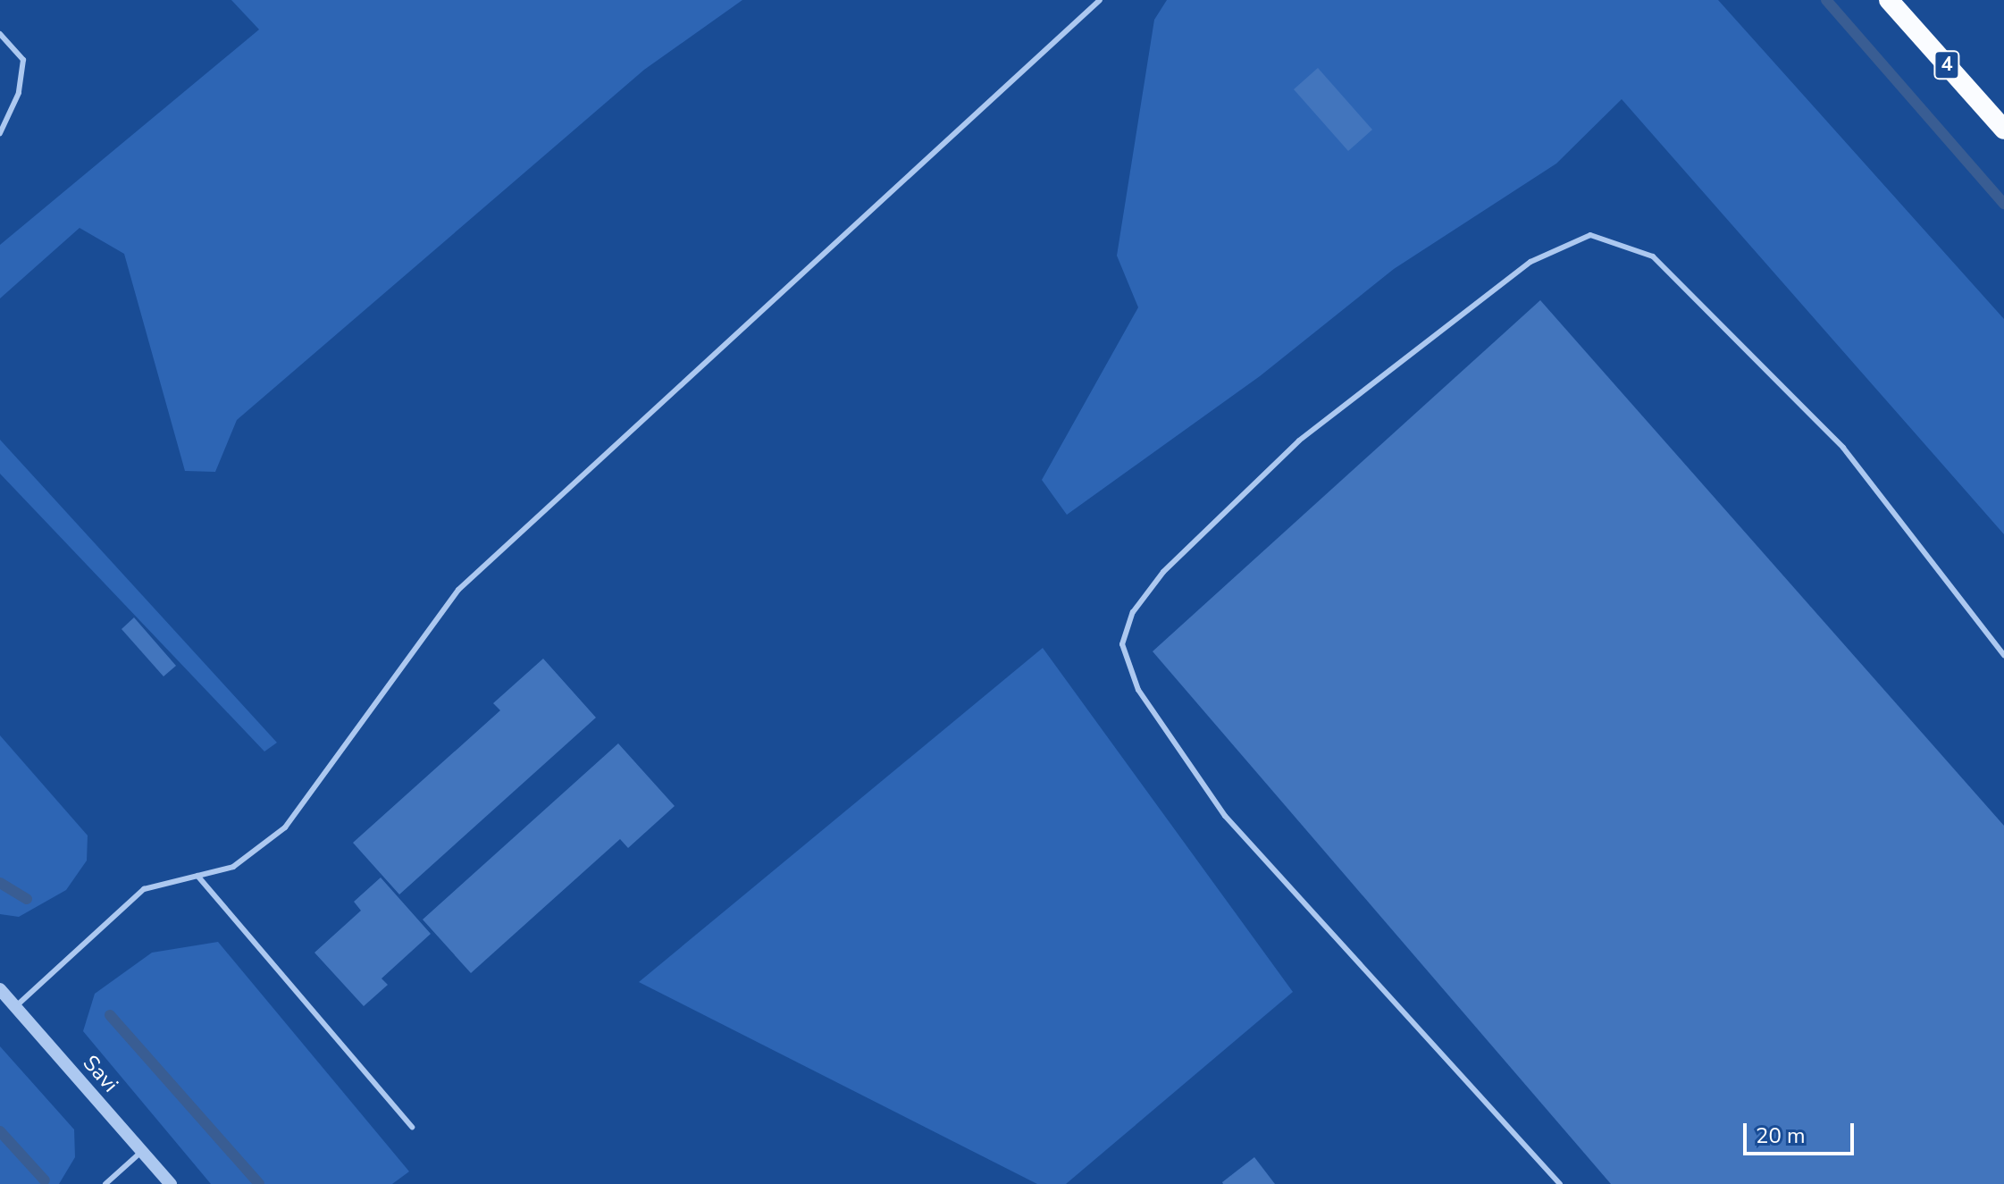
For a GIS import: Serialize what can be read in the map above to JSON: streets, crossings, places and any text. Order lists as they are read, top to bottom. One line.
{"streets":{"highway":["4"],"street":["Savi"]},"scale_bar":"20 m"}
